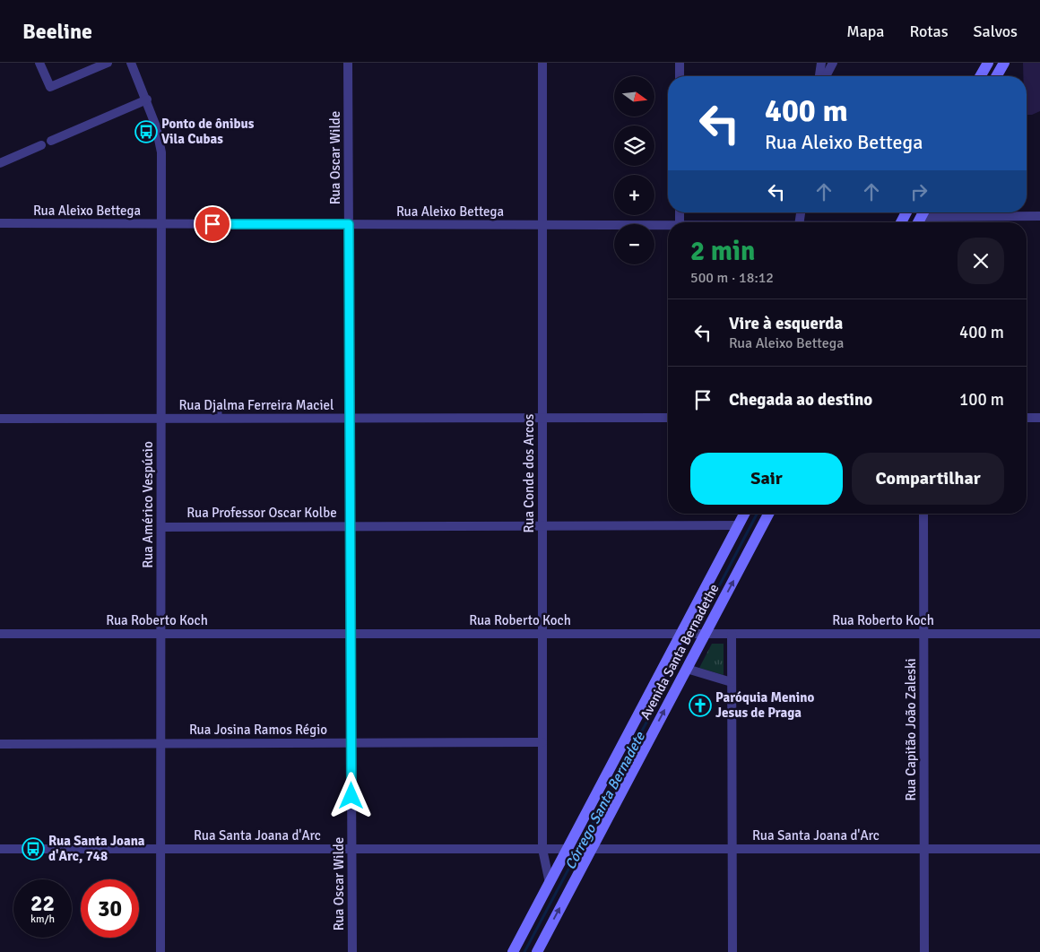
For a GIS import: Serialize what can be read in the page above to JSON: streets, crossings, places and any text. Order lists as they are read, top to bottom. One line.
{"streets":{"main road":["Avenida Santa Bernadethe"],"street":["Rua Oscar Wilde","Rua Aleixo Bettega","Rua Djalma Ferreira Maciel","Rua Conde dos Arcos","Rua Américo Vespúcio","Rua Professor Oscar Kolbe","Rua Roberto Koch","Rua Josina Ramos Régio","Rua Capitão João Zaleski","Rua Santa Joana d'Arc"]},"crossings":[["Rua Oscar Wilde","Rua Aleixo Bettega"],["Rua Oscar Wilde","Rua Djalma Ferreira Maciel"],["Rua Oscar Wilde","Rua Professor Oscar Kolbe"],["Rua Oscar Wilde","Rua Roberto Koch"],["Rua Oscar Wilde","Rua Josina Ramos Régio"],["Rua Oscar Wilde","Rua Santa Joana d'Arc"],["Rua Aleixo Bettega","Rua Conde dos Arcos"],["Rua Aleixo Bettega","Rua Américo Vespúcio"],["Rua Djalma Ferreira Maciel","Rua Conde dos Arcos"],["Rua Djalma Ferreira Maciel","Rua Américo Vespúcio"],["Rua Conde dos Arcos","Rua Professor Oscar Kolbe"],["Rua Conde dos Arcos","Rua Roberto Koch"],["Rua Conde dos Arcos","Avenida Santa Bernadethe"],["Rua Conde dos Arcos","Rua Josina Ramos Régio"],["Rua Conde dos Arcos","Rua Santa Joana d'Arc"],["Rua Américo Vespúcio","Rua Professor Oscar Kolbe"],["Rua Américo Vespúcio","Rua Roberto Koch"],["Rua Américo Vespúcio","Rua Josina Ramos Régio"],["Rua Américo Vespúcio","Rua Santa Joana d'Arc"],["Rua Professor Oscar Kolbe","Avenida Santa Bernadethe"],["Rua Roberto Koch","Avenida Santa Bernadethe"],["Rua Roberto Koch","Rua Capitão João Zaleski"],["Avenida Santa Bernadethe","Rua Santa Joana d'Arc"],["Rua Capitão João Zaleski","Rua Santa Joana d'Arc"]],"water":["Córrego Santa Bernadete"],"places":{"bus stop":["Ponto de ônibus Vila Cubas","Rua Santa Joana d'Arc, 748"],"church":["Paróquia Menino Jesus de Praga"]},"north":"right","page":{"header":"Beeline","nav":["Mapa","Rotas","Salvos"],"map_buttons":["+","−"],"turn":["400 m","Rua Aleixo Bettega"],"heading":["2 min","500 m · 18:12"],"list":[{"name":"Vire à esquerda","note":"Rua Aleixo Bettega","value":"400 m"},{"name":"Chegada ao destino","value":"100 m"}],"buttons":["Sair","Compartilhar"],"speed":"22 km/h","limit":"30"}}
